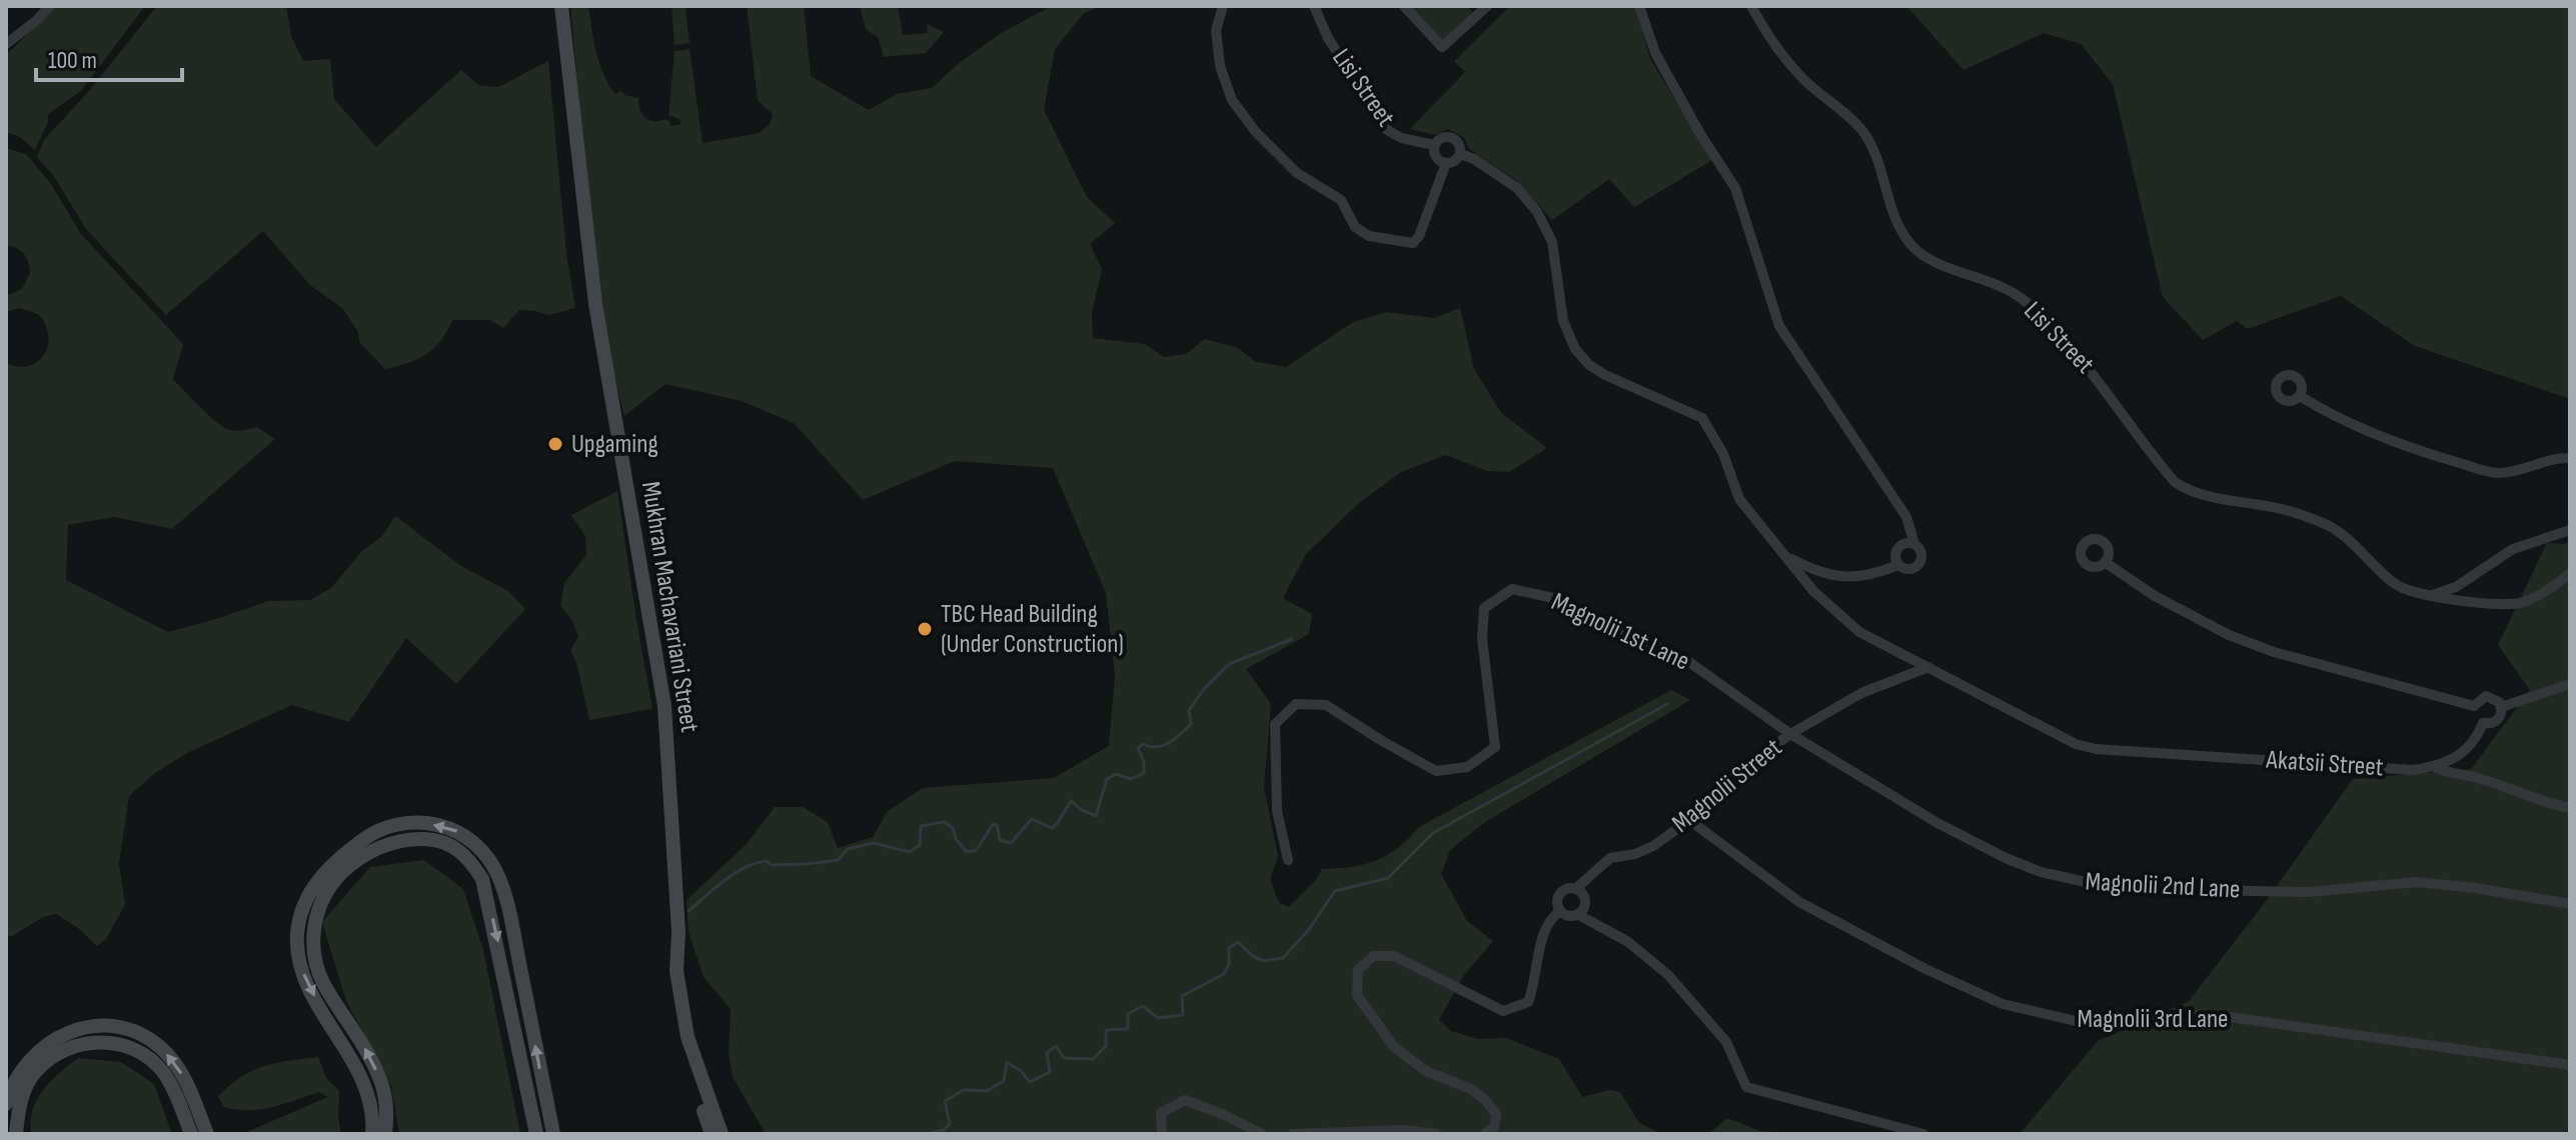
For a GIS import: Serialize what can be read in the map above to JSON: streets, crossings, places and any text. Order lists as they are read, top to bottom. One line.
{"streets":{"main road":["Mukhran Machavariani Street"],"street":["Lisi Street","Magnolii 1st Lane","Akatsii Street","Magnolii Street","Magnolii 2nd Lane","Magnolii 3rd Lane"]},"crossings":[["Magnolii 1st Lane","Magnolii Street"],["Magnolii 1st Lane","Magnolii 2nd Lane"],["Akatsii Street","Magnolii Street"],["Magnolii Street","Magnolii 2nd Lane"],["Magnolii Street","Magnolii 3rd Lane"]],"places":["Upgaming","TBC Head Building (Under Construction)"],"scale_bar":"100 m"}
